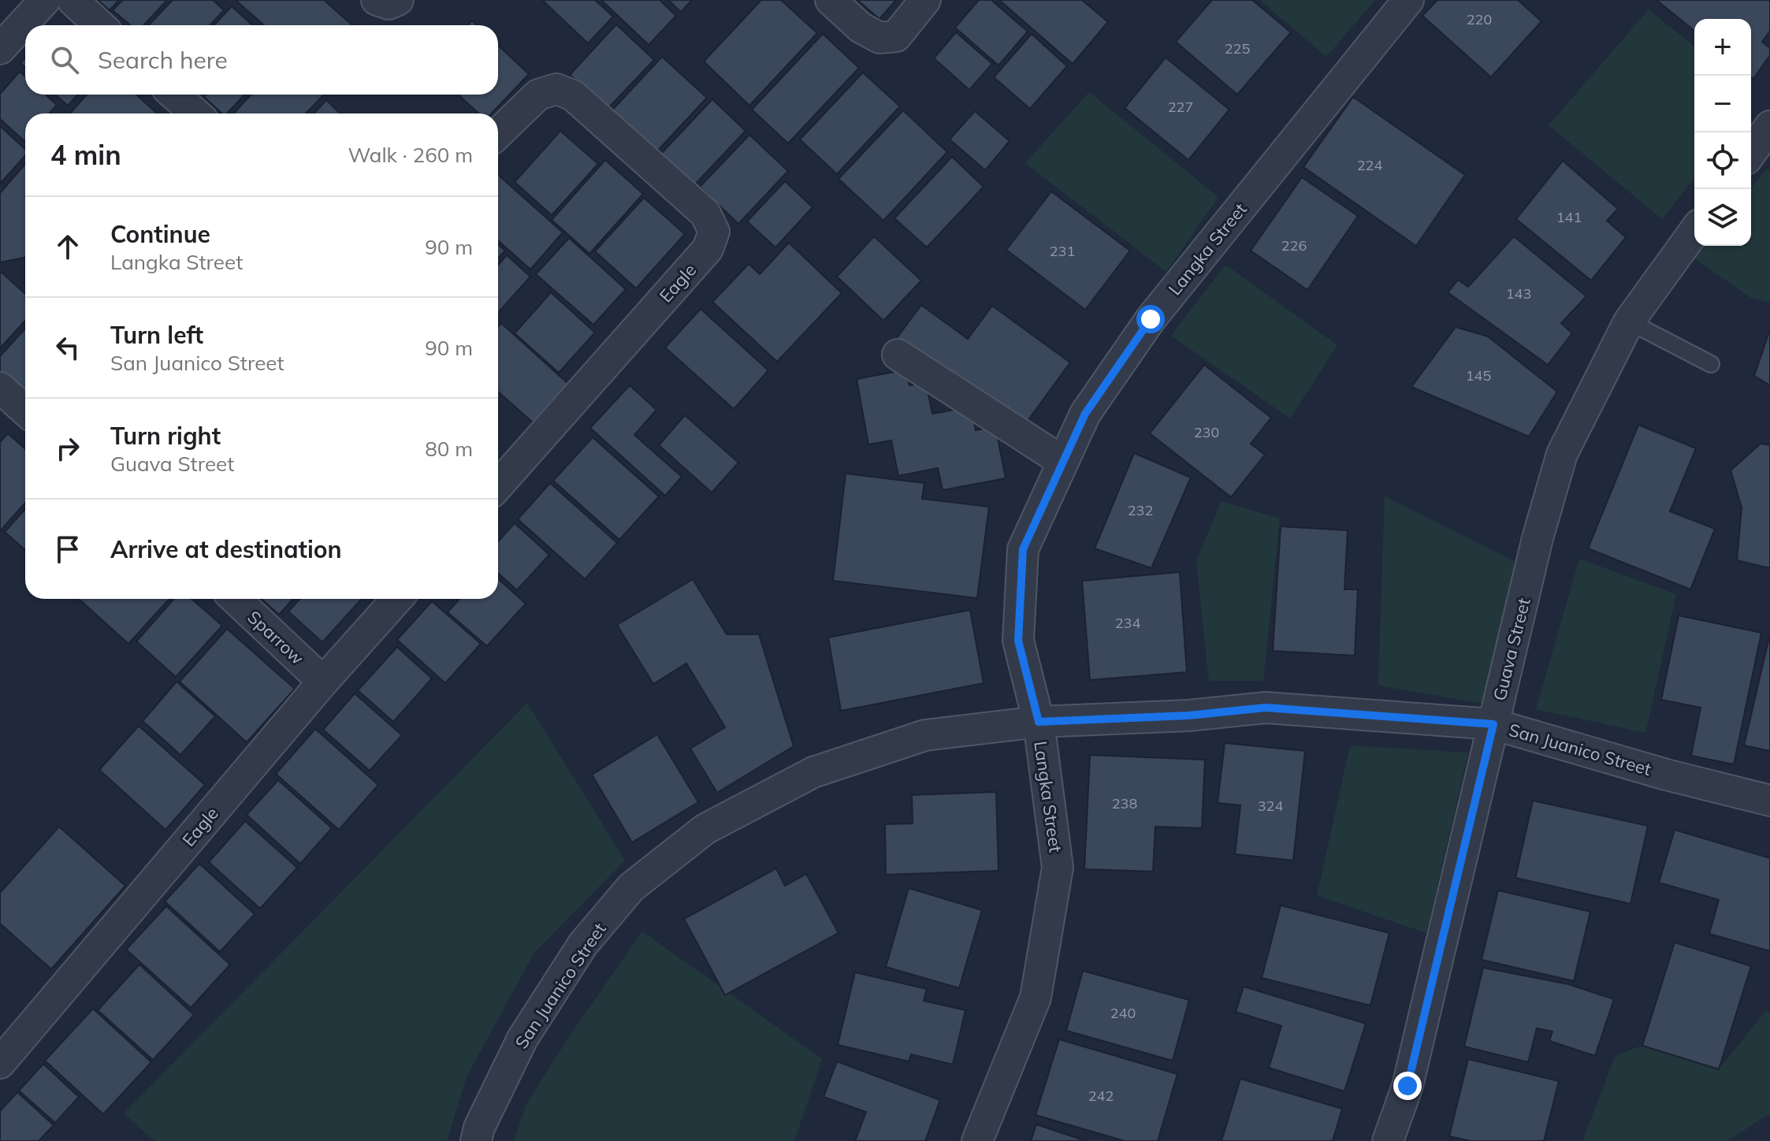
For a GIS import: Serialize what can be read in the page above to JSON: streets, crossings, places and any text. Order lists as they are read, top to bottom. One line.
{"streets":{"street":["Langka Street","Eagle","Sparrow","Guava Street","San Juanico Street"]},"crossings":[["Langka Street","San Juanico Street"],["Eagle","Sparrow"],["Guava Street","San Juanico Street"]],"house_numbers":["220","225","227","224","141","226","231","143","145","230","232","234","238","324","240","242"],"page":{"map_buttons":["+","−"],"search":"Search here","heading":["4 min","Walk · 260 m"],"list":[["Continue","Langka Street","90 m"],["Turn left","San Juanico Street","90 m"],["Turn right","Guava Street","80 m"],"Arrive at destination"]}}
